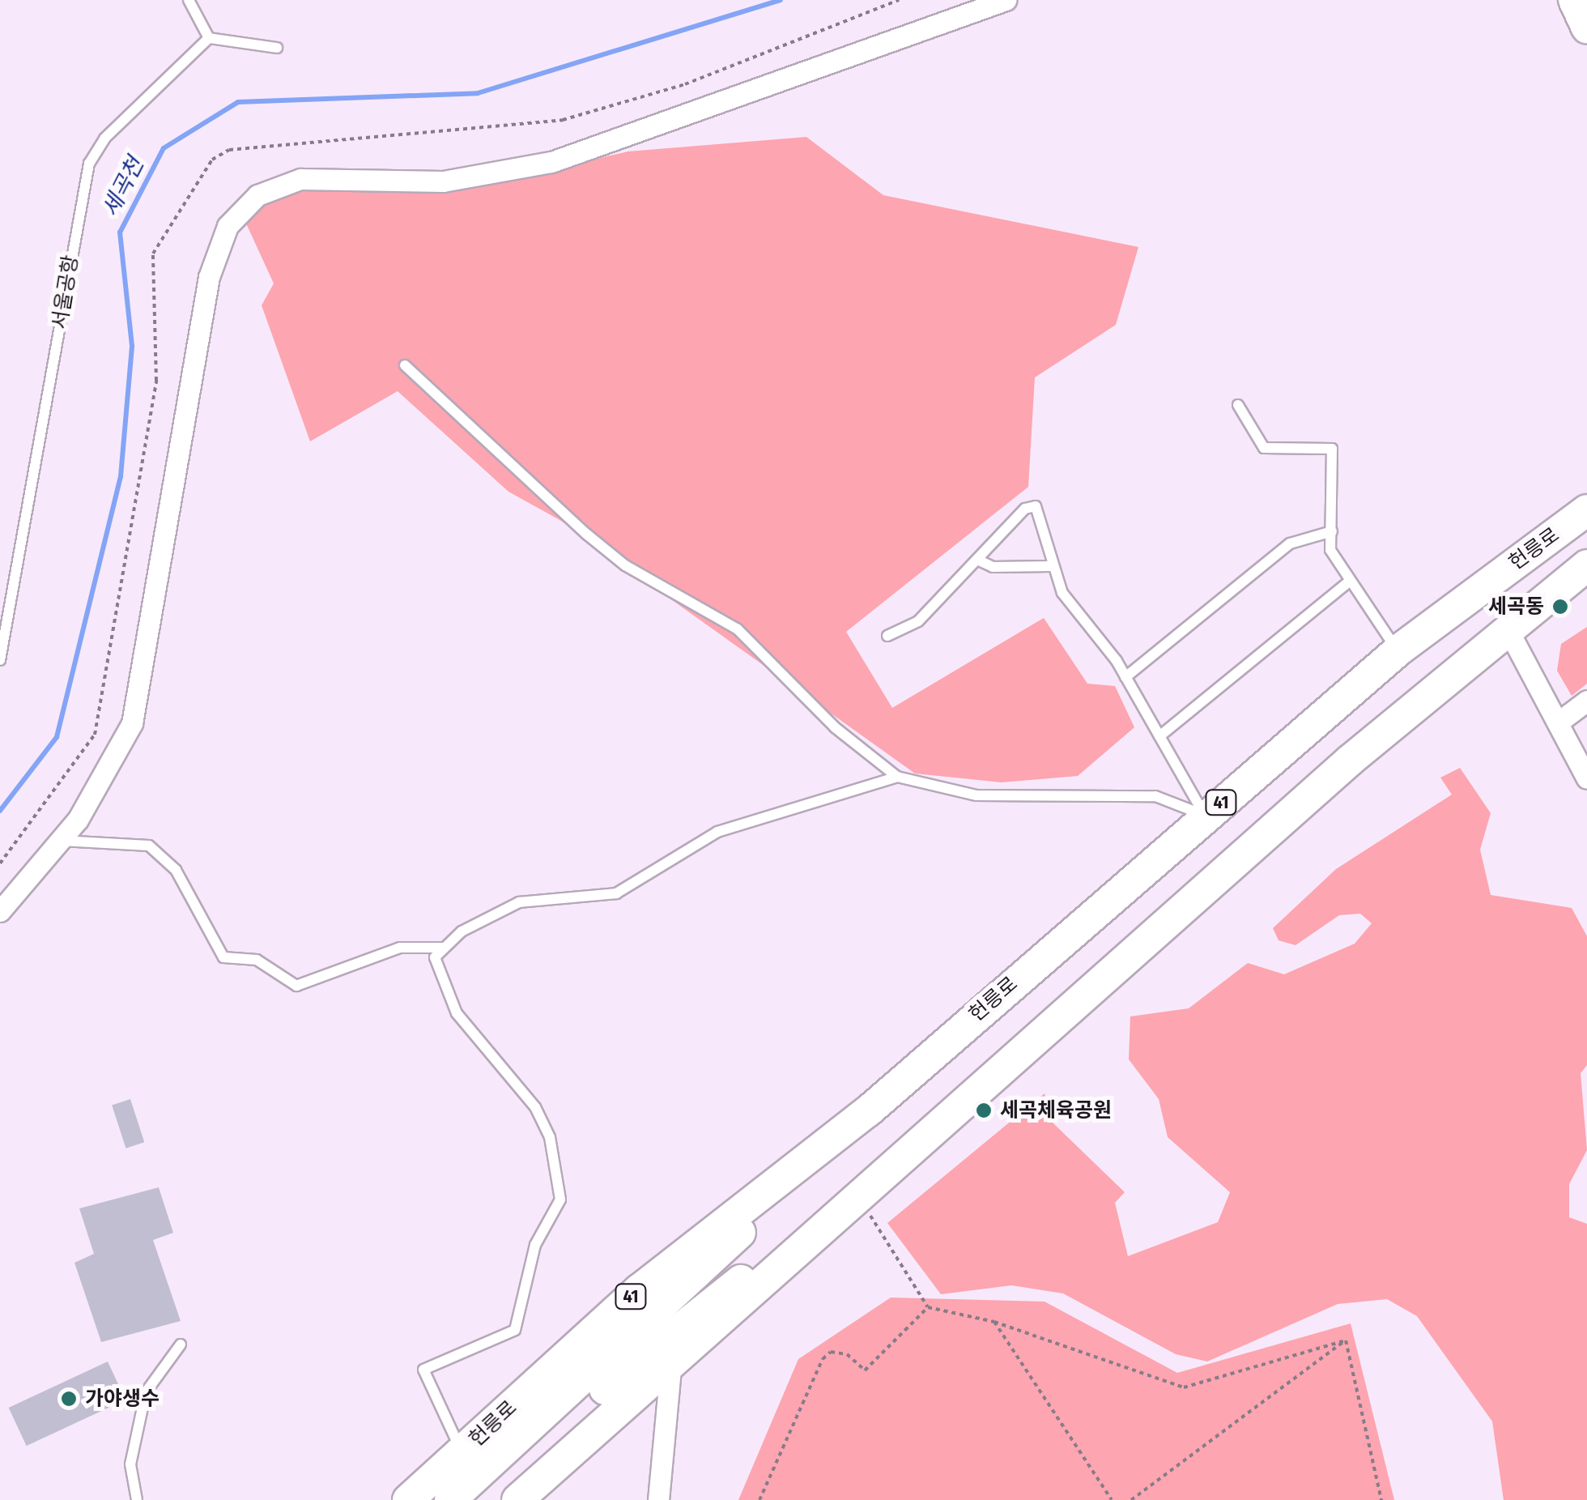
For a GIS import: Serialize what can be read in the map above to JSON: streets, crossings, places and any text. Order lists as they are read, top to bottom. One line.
{"streets":{"main road":["헌릉로","41"],"lane":["서울공항"]},"water":["세곡천"],"places":["세곡동","세곡체육공원","가야생수"]}
